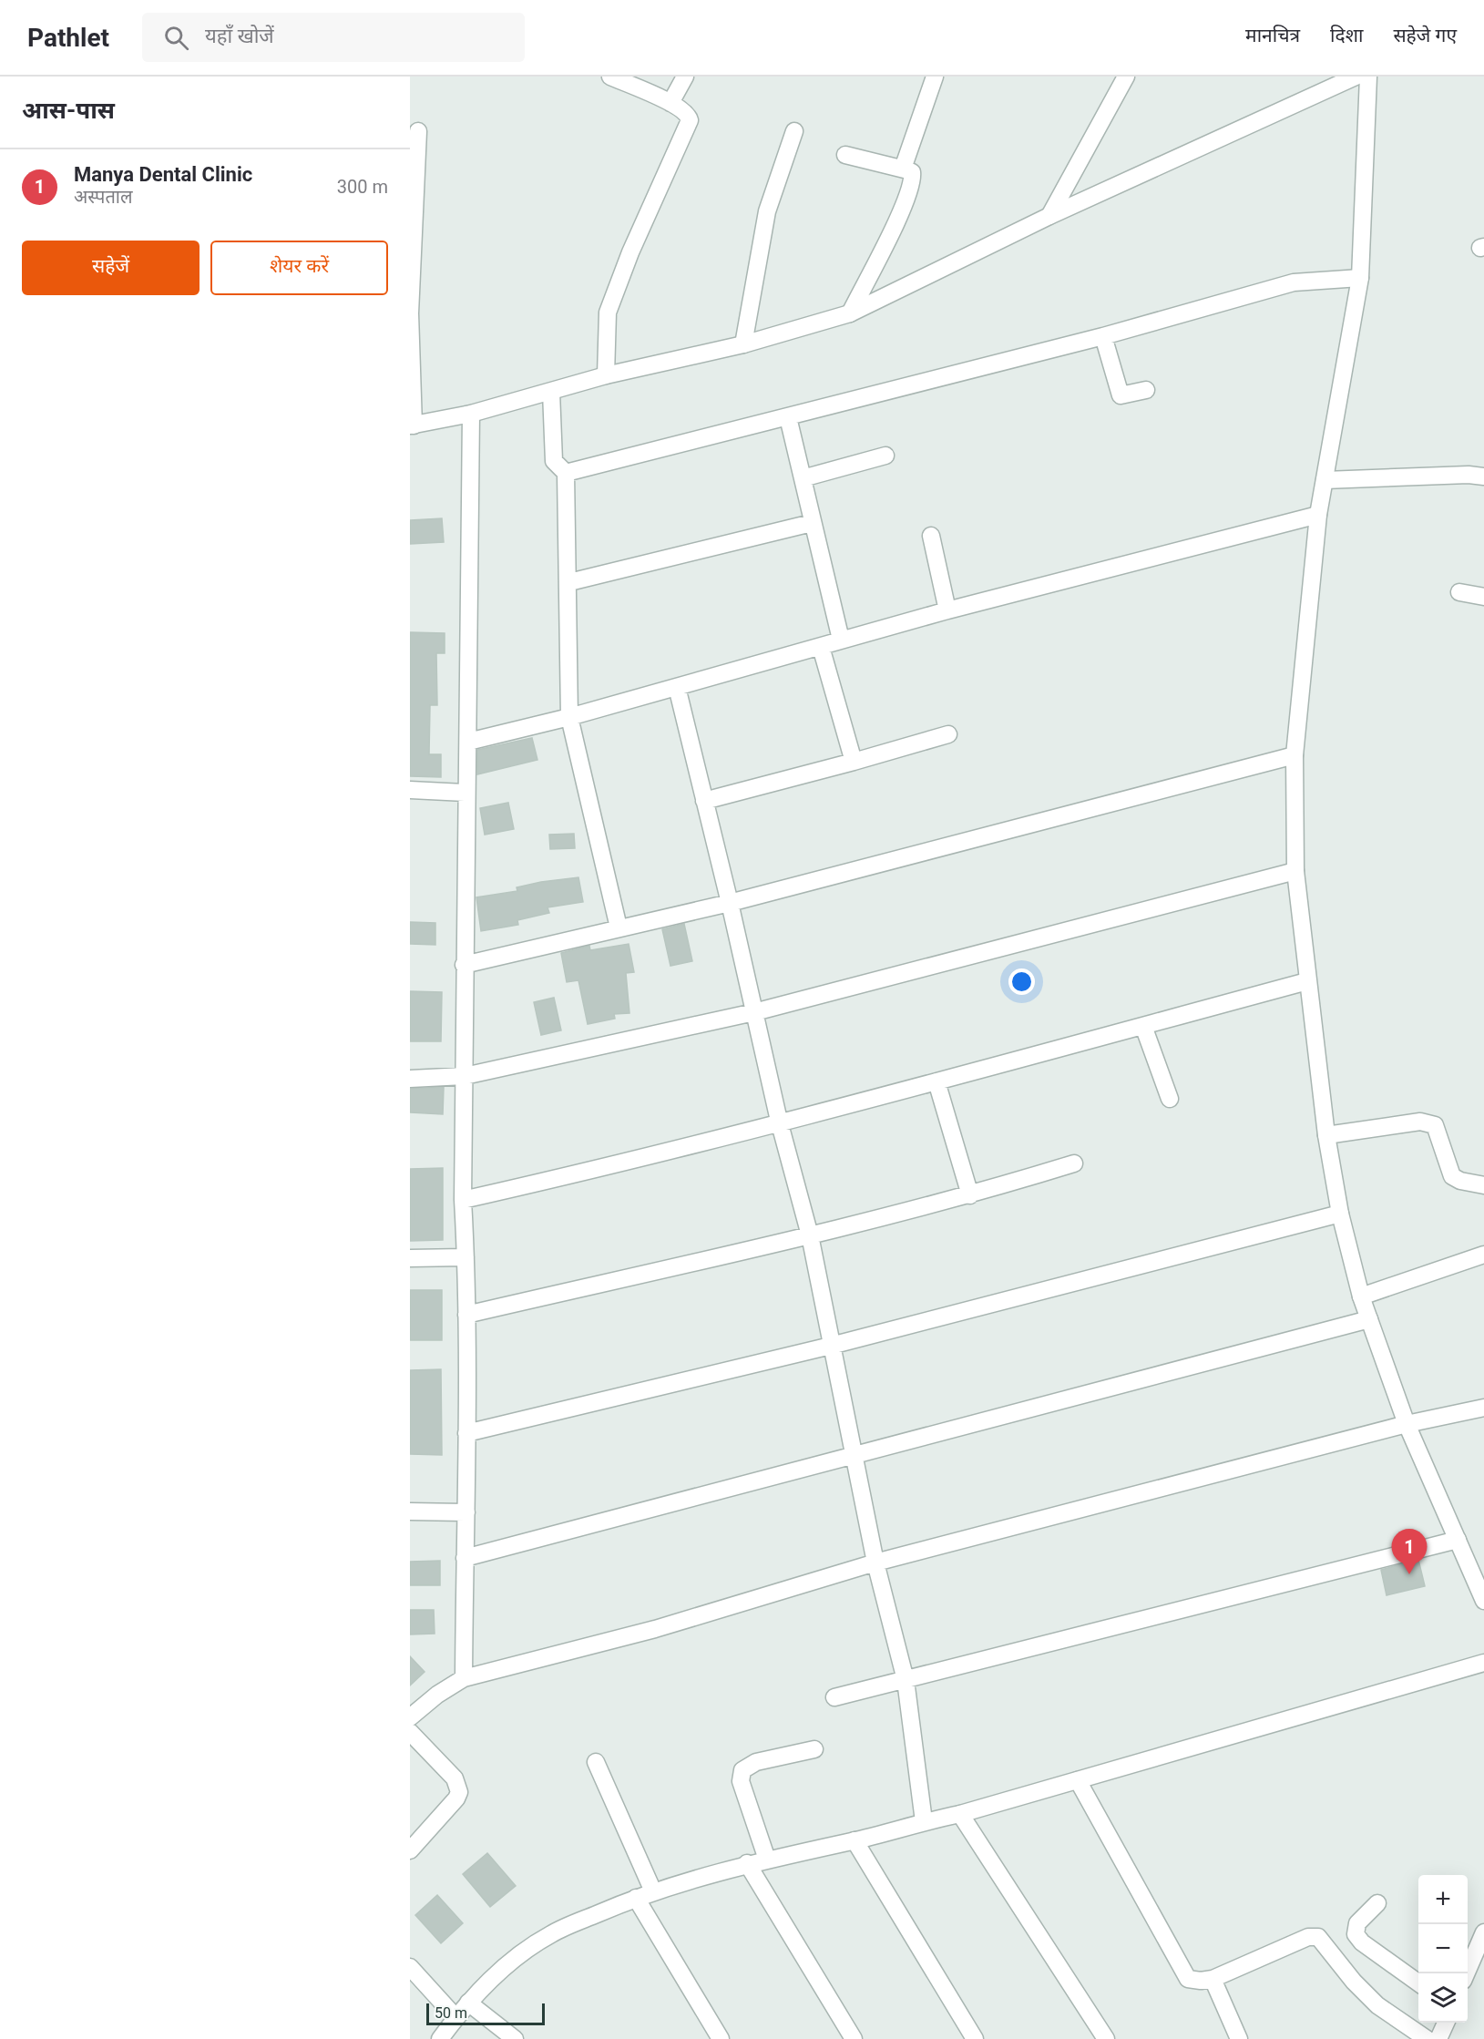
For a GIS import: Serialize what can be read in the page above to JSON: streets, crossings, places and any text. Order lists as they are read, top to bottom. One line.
{"scale_bar":"50 m","page":{"header":"Pathlet","search":"यहाँ खोजें","nav":["मानचित्र","दिशा","सहेजे गए"],"heading":"आस-पास","list":[{"mark":"1","name":"Manya Dental Clinic","note":"अस्पताल","value":"300 m"}],"buttons":["सहेजें","शेयर करें"],"pins":"1","map_buttons":["+","−"],"scale":"50 m"}}
